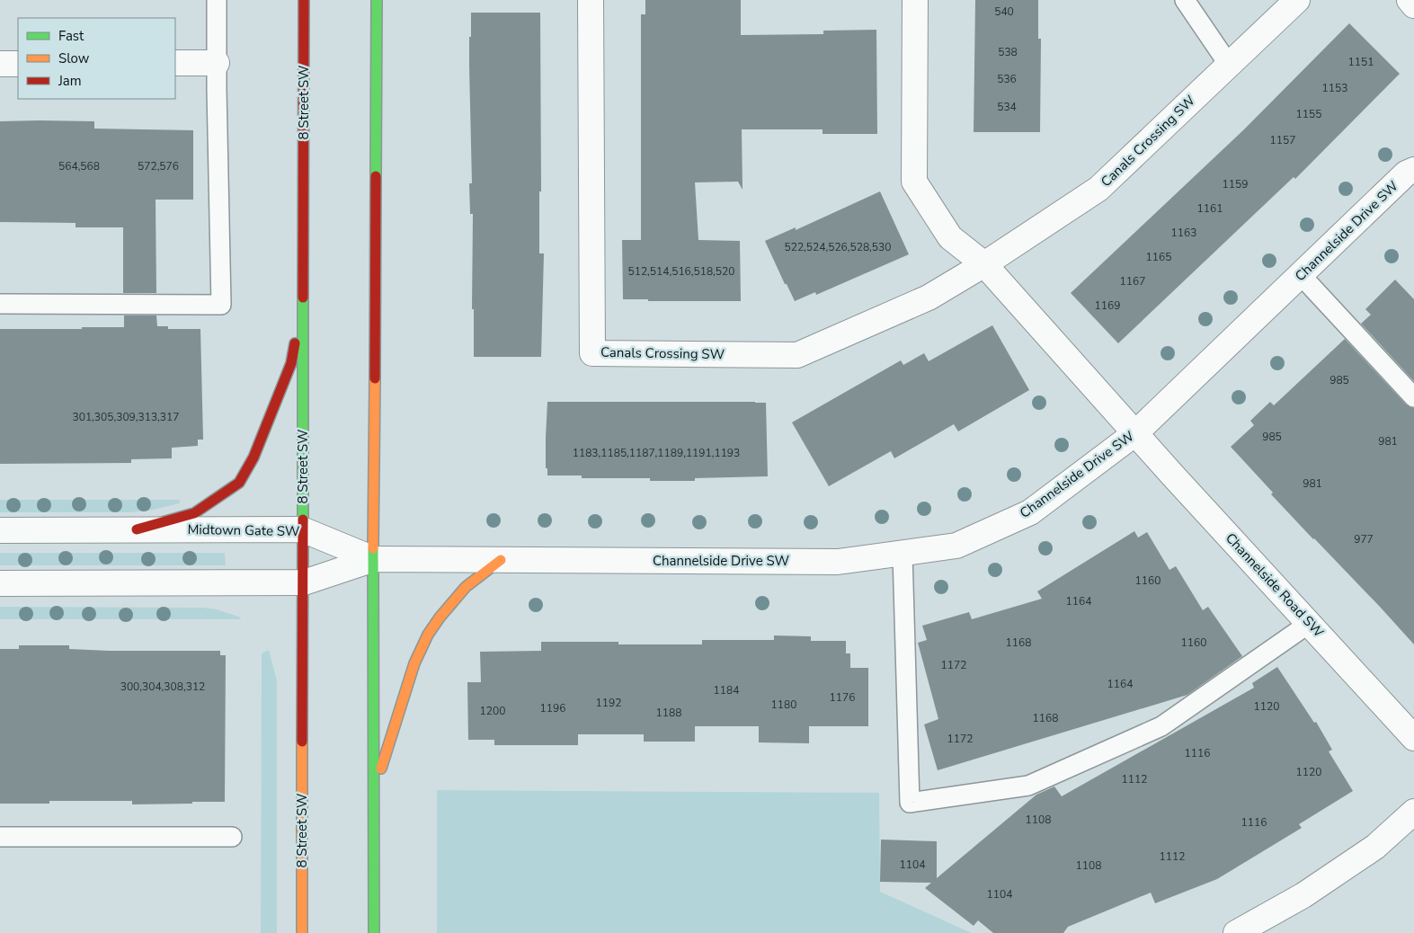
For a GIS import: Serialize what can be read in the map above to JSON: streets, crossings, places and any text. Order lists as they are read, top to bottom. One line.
{"streets":{"main road":["8 Street SW"],"street":["Canals Crossing SW","Channelside Drive SW","Midtown Gate SW","Channelside Road SW"]},"crossings":[["8 Street SW","Midtown Gate SW"],["Channelside Drive SW","Midtown Gate SW"],["Channelside Drive SW","Channelside Road SW"]],"house_numbers":["540","538","1151","536","1153","534","1155","1157","564,568","572,576","1159","1161","1163","522,524,526,528,530","1165","512,514,516,518,520","1167","1169","985","301,305,309,313,317","985","981","1183,1185,1187,1189,1191,1193","981","977","1160","1164","1168","1160","1172","1164","300,304,308,312","1184","1176","1192","1180","1120","1196","1200","1188","1168","1172","1116","1120","1112","1108","1116","1112","1104","1108","1104"],"legend":["Fast","Slow","Jam"]}
